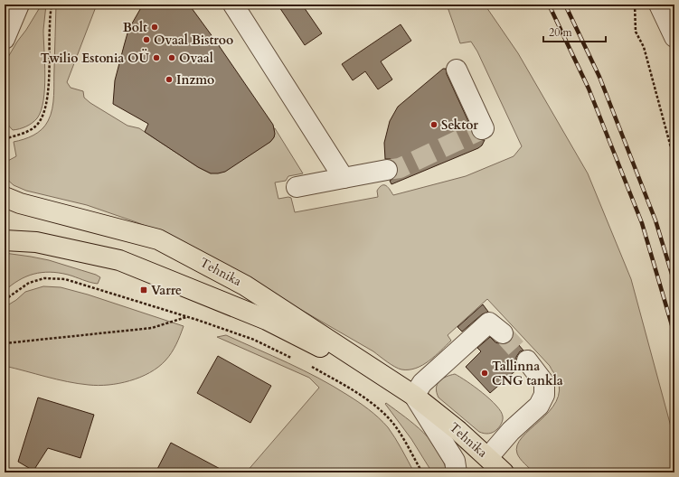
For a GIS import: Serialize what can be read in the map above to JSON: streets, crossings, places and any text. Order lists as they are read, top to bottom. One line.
{"streets":{"main road":["Tehnika"]},"places":{"other":["Bolt","Ovaal Bistroo","Twilio Estonia OÜ","Ovaal","Inzmo","Sektor","Tallinna CNG tankla"],"transit":["Varre"]},"scale_bar":"20 m"}
